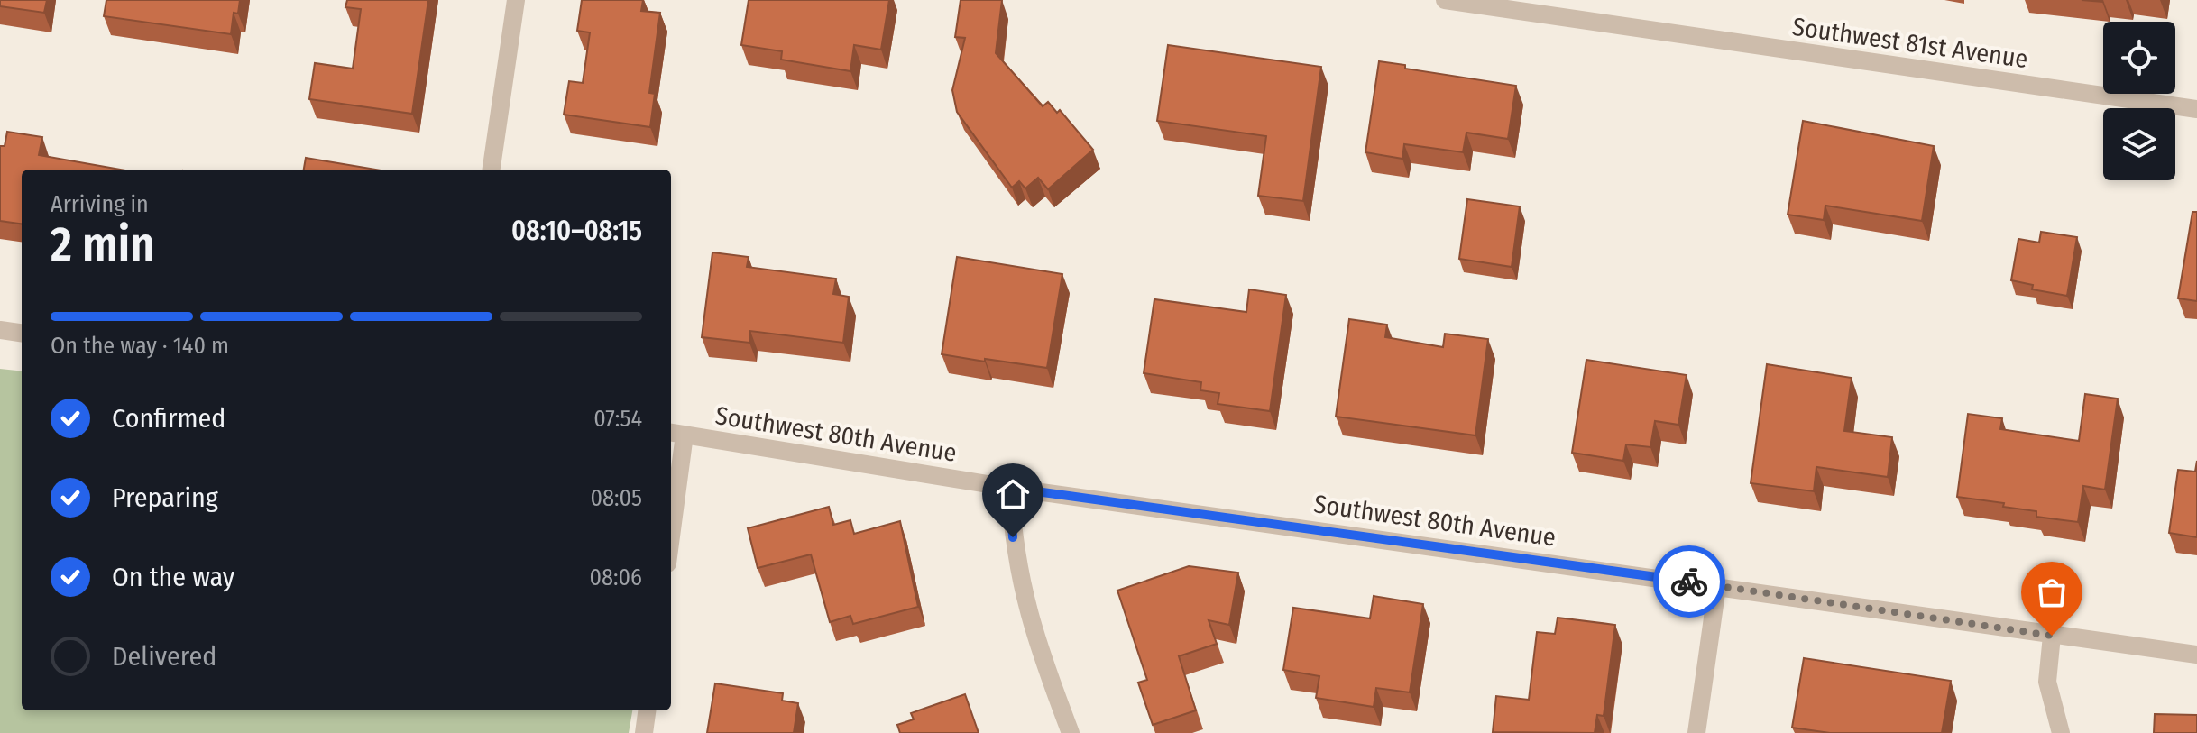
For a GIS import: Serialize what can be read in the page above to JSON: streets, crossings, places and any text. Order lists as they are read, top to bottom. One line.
{"streets":{"street":["Southwest 81st Avenue","Southwest 80th Avenue"]},"page":{"heading":["2 min","Arriving in","08:10–08:15"],"bar":"On the way · 140 m","list":[["Confirmed","07:54"],["Preparing","08:05"],["On the way","08:06"],"Delivered"]}}
